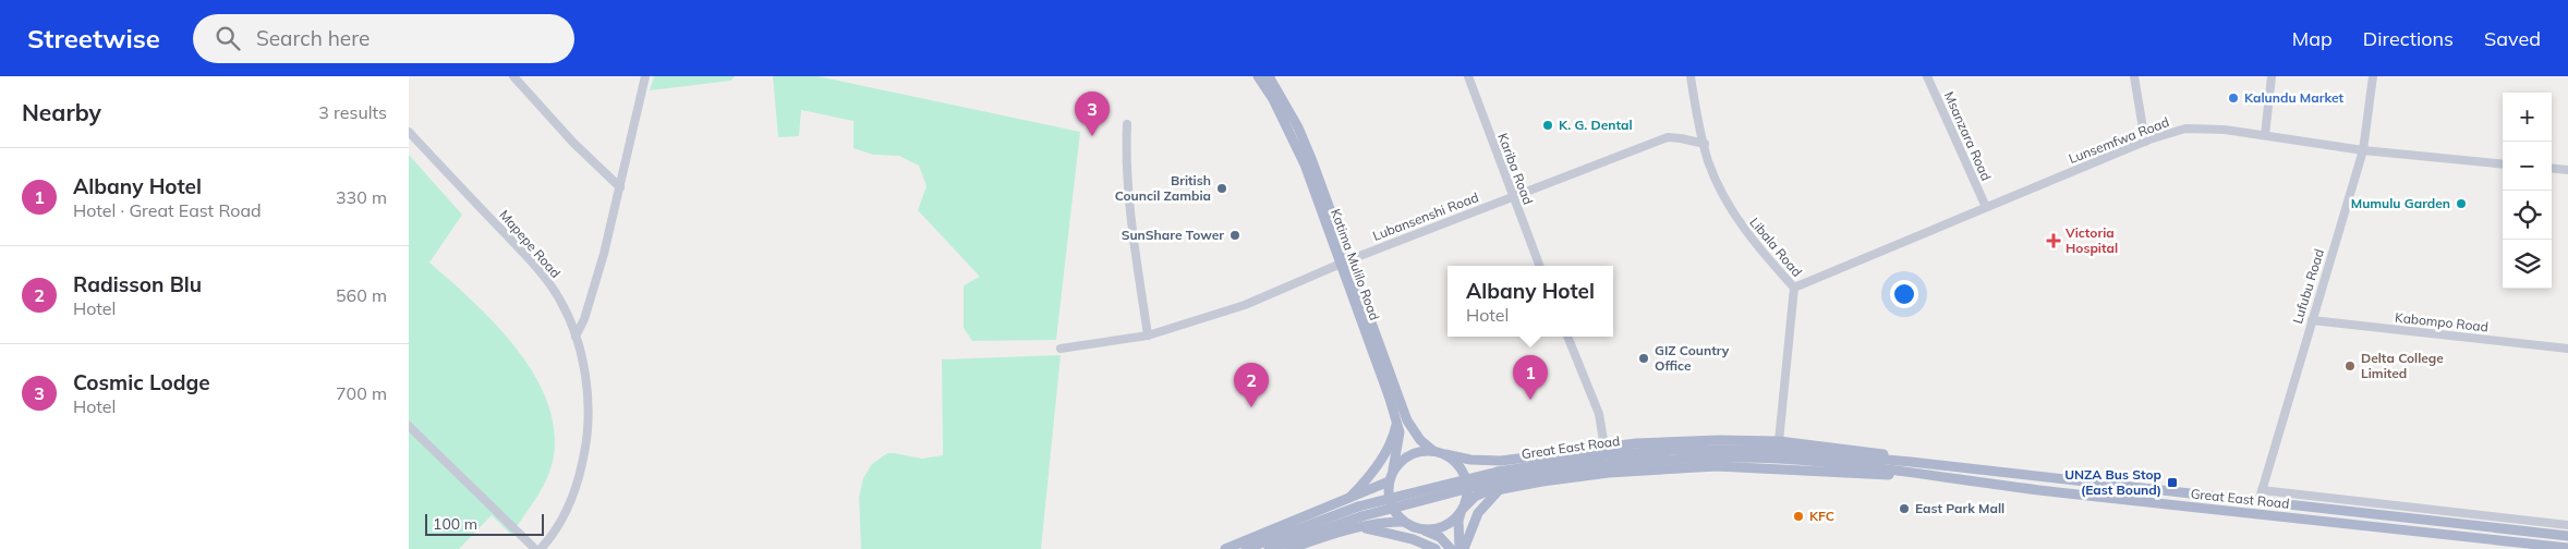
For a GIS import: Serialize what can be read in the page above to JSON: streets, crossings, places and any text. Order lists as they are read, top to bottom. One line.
{"streets":{"main road":["Katima Mulilo Road","Great East Road"],"street":["Msanzara Road","Lunsemfwa Road","Kariba Road","Lubansenshi Road","Mapepe Road","Libala Road","Lufubu Road","Kabompo Road"]},"crossings":[["Msanzara Road","Lunsemfwa Road"],["Lunsemfwa Road","Libala Road"],["Lunsemfwa Road","Lufubu Road"],["Kariba Road","Lubansenshi Road"],["Lubansenshi Road","Libala Road"],["Lubansenshi Road","Katima Mulilo Road"],["Libala Road","Great East Road"],["Katima Mulilo Road","Great East Road"],["Lufubu Road","Kabompo Road"],["Lufubu Road","Great East Road"]],"places":{"other":["Kalundu Market","K. G. Dental","British Council Zambia","Mumulu Garden","SunShare Tower","GIZ Country Office","Delta College Limited","East Park Mall","KFC"],"health":["Victoria Hospital"],"transit":["UNZA Bus Stop (East Bound)"]},"scale_bar":"100 m","page":{"header":"Streetwise","search":"Search here","nav":["Map","Directions","Saved"],"heading":["Nearby","3 results"],"pins":["3","1","2"],"map_buttons":["+","−"],"list":[{"mark":"1","name":"Albany Hotel","note":"Hotel · Great East Road","value":"330 m"},{"mark":"2","name":"Radisson Blu","note":"Hotel","value":"560 m"},{"mark":"3","name":"Cosmic Lodge","note":"Hotel","value":"700 m"}],"popup":["Albany Hotel","Hotel"],"scale":"100 m"}}
